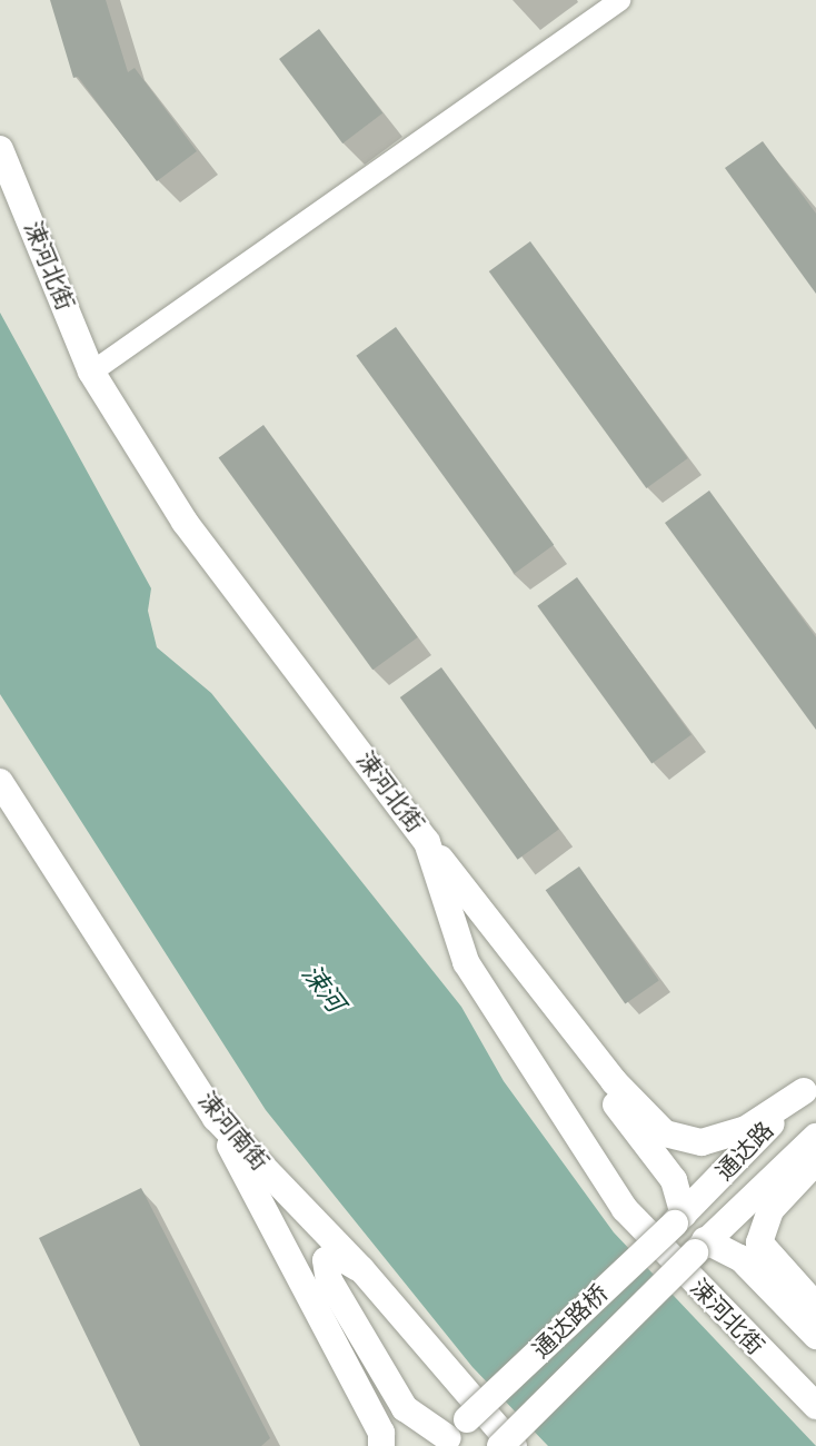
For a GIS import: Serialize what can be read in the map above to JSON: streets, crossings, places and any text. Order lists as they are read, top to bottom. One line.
{"streets":{"main road":["涑河北街","涑河南街","通达路","通达路桥"]},"crossings":[["通达路","通达路桥"]],"water":["涑河"]}
